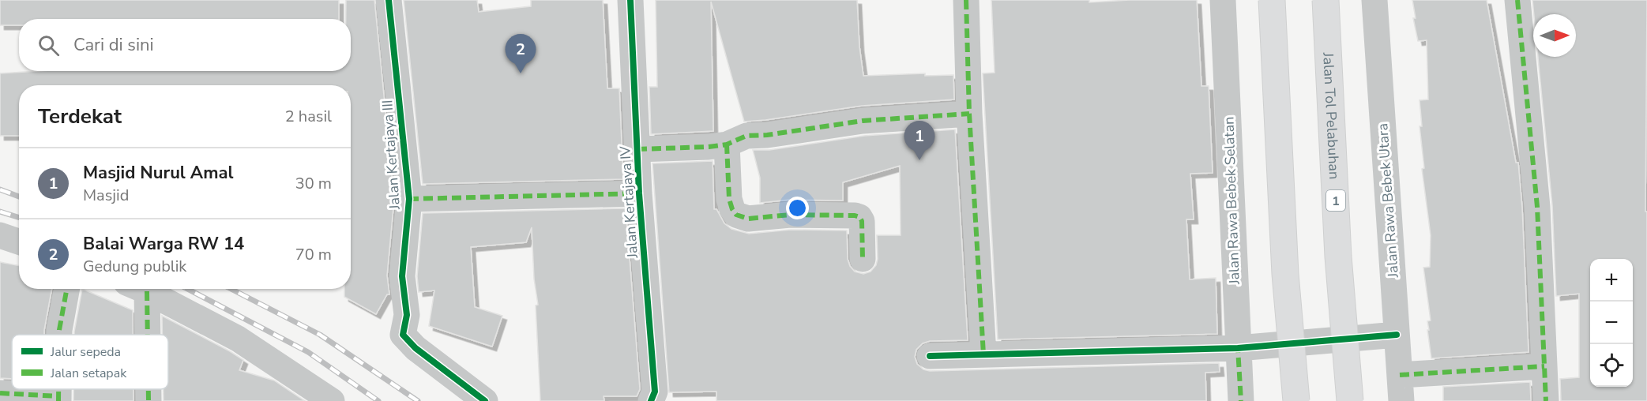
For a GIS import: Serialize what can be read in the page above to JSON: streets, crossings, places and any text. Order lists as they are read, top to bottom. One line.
{"streets":{"highway":["Jalan Tol Pelabuhan","1"],"street":["Jalan Kertajaya III","Jalan Rawa Bebek Selatan","Jalan Rawa Bebek Utara","Jalan Kertajaya IV"]},"legend":["Jalur sepeda","Jalan setapak"],"north":"right","page":{"search":"Cari di sini","pins":["2","1"],"heading":["Terdekat","2 hasil"],"list":[{"mark":"1","name":"Masjid Nurul Amal","note":"Masjid","value":"30 m"},{"mark":"2","name":"Balai Warga RW 14","note":"Gedung publik","value":"70 m"}],"map_buttons":["+","−"]}}
